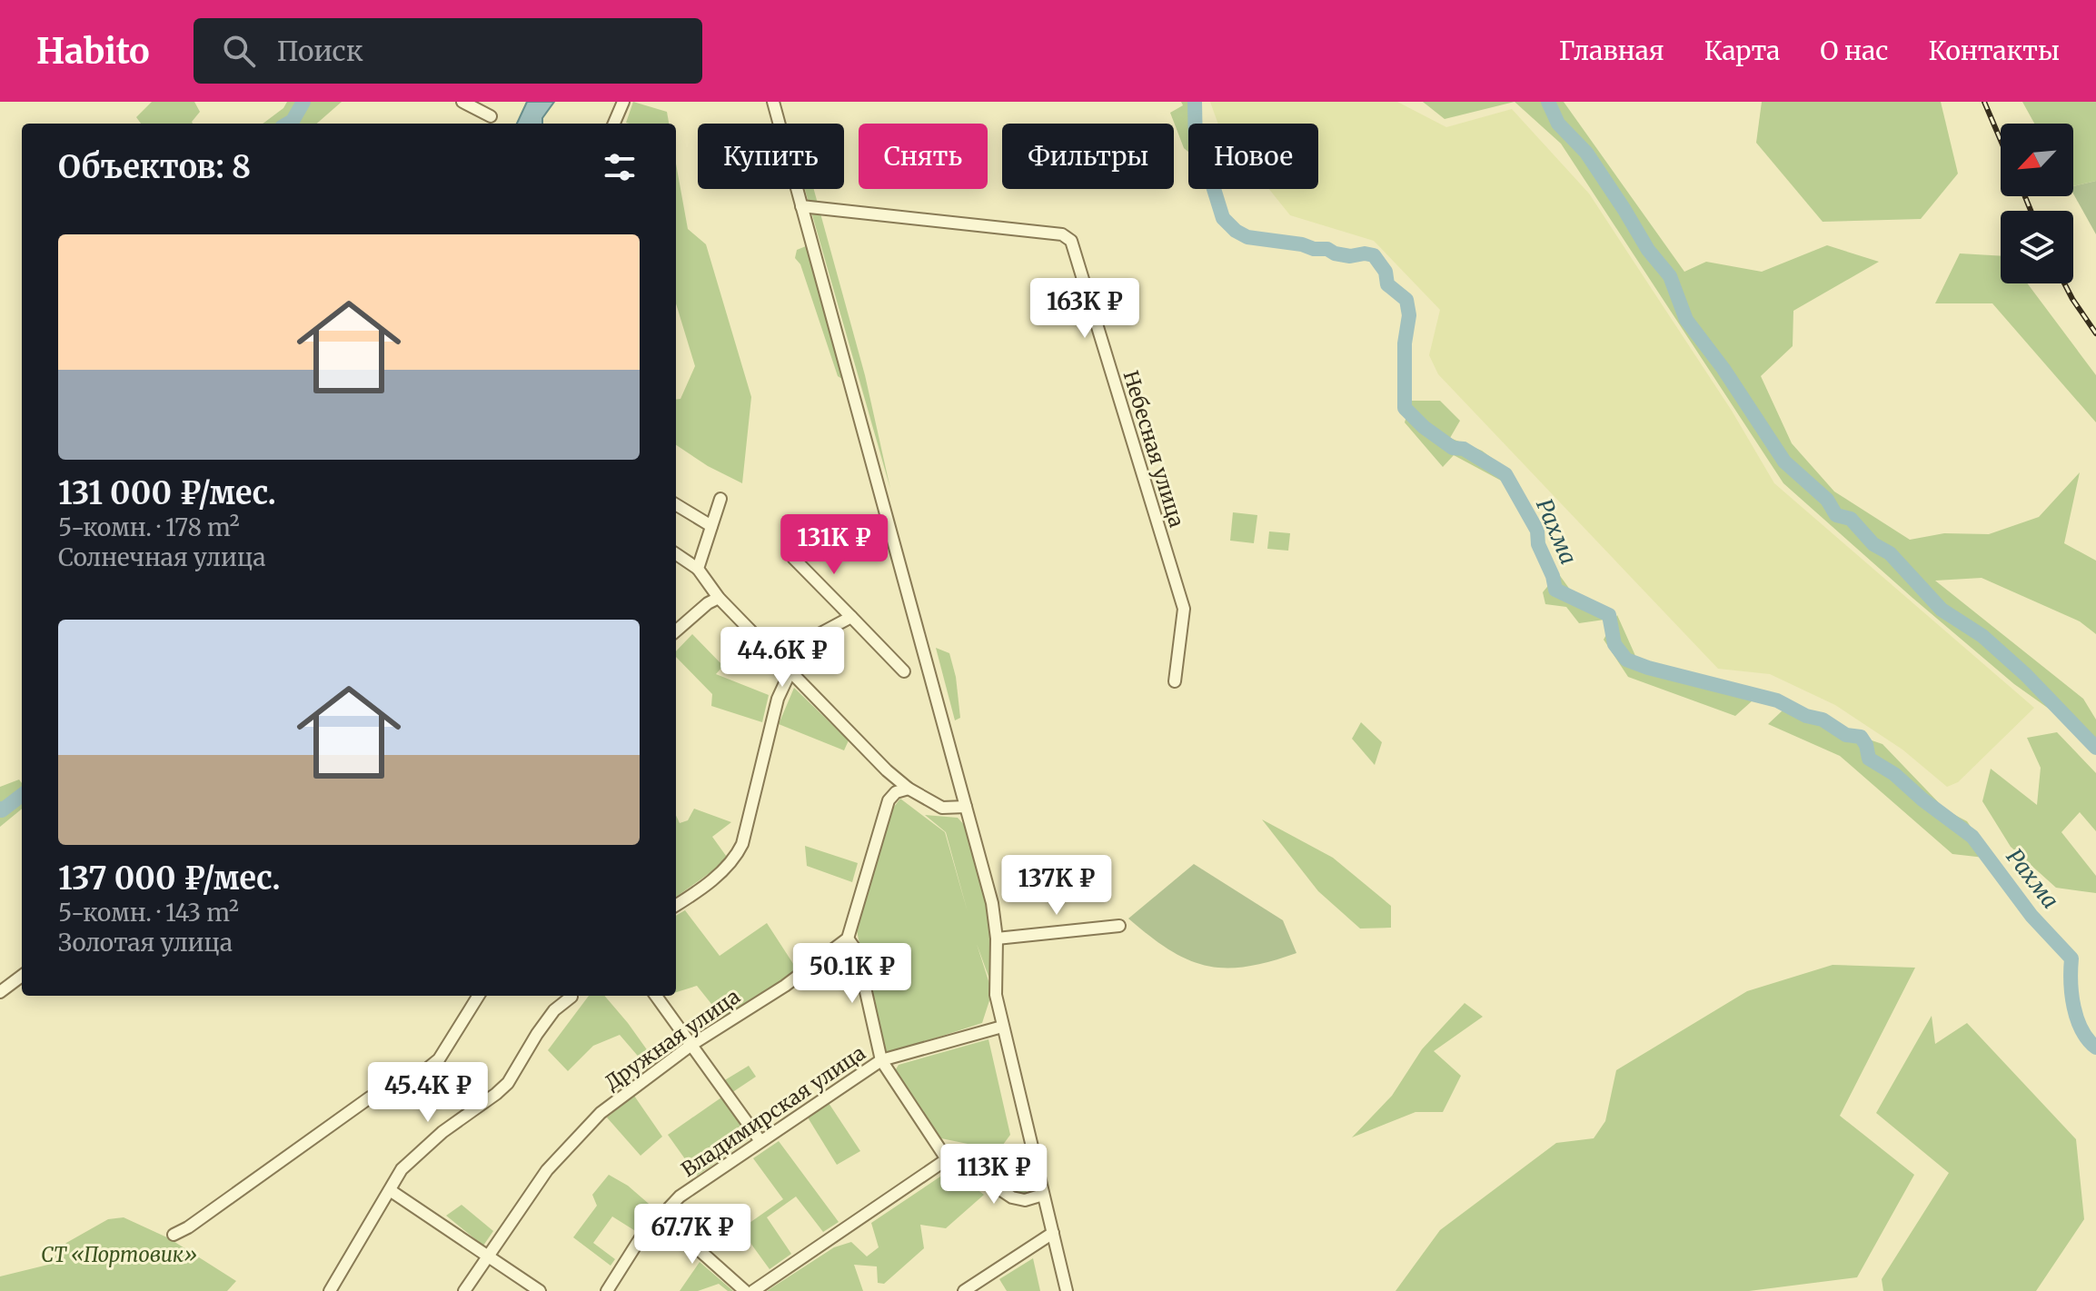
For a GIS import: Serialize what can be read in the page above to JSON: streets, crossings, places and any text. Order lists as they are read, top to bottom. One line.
{"streets":{"street":["Небесная улица","Дружная улица","Владимирская улица"]},"crossings":[["Дружная улица","Владимирская улица"]],"water":["Рахма"],"parks":["СТ «Портовик»"],"north":"bottom left","page":{"header":"Habito","search":"Поиск","nav":["Главная","Карта","О нас","Контакты"],"chip":["Купить","Снять","Фильтры","Новое"],"heading":"Объектов: 8","list":[{"name":"131 000 ₽/мес.","note":"5-комн. · 178 m² · Солнечная улица"},{"name":"137 000 ₽/мес.","note":"5-комн. · 143 m² · Золотая улица"}],"price":["163K ₽","131K ₽","44.6K ₽","137K ₽","50.1K ₽","45.4K ₽","113K ₽","67.7K ₽"]}}
